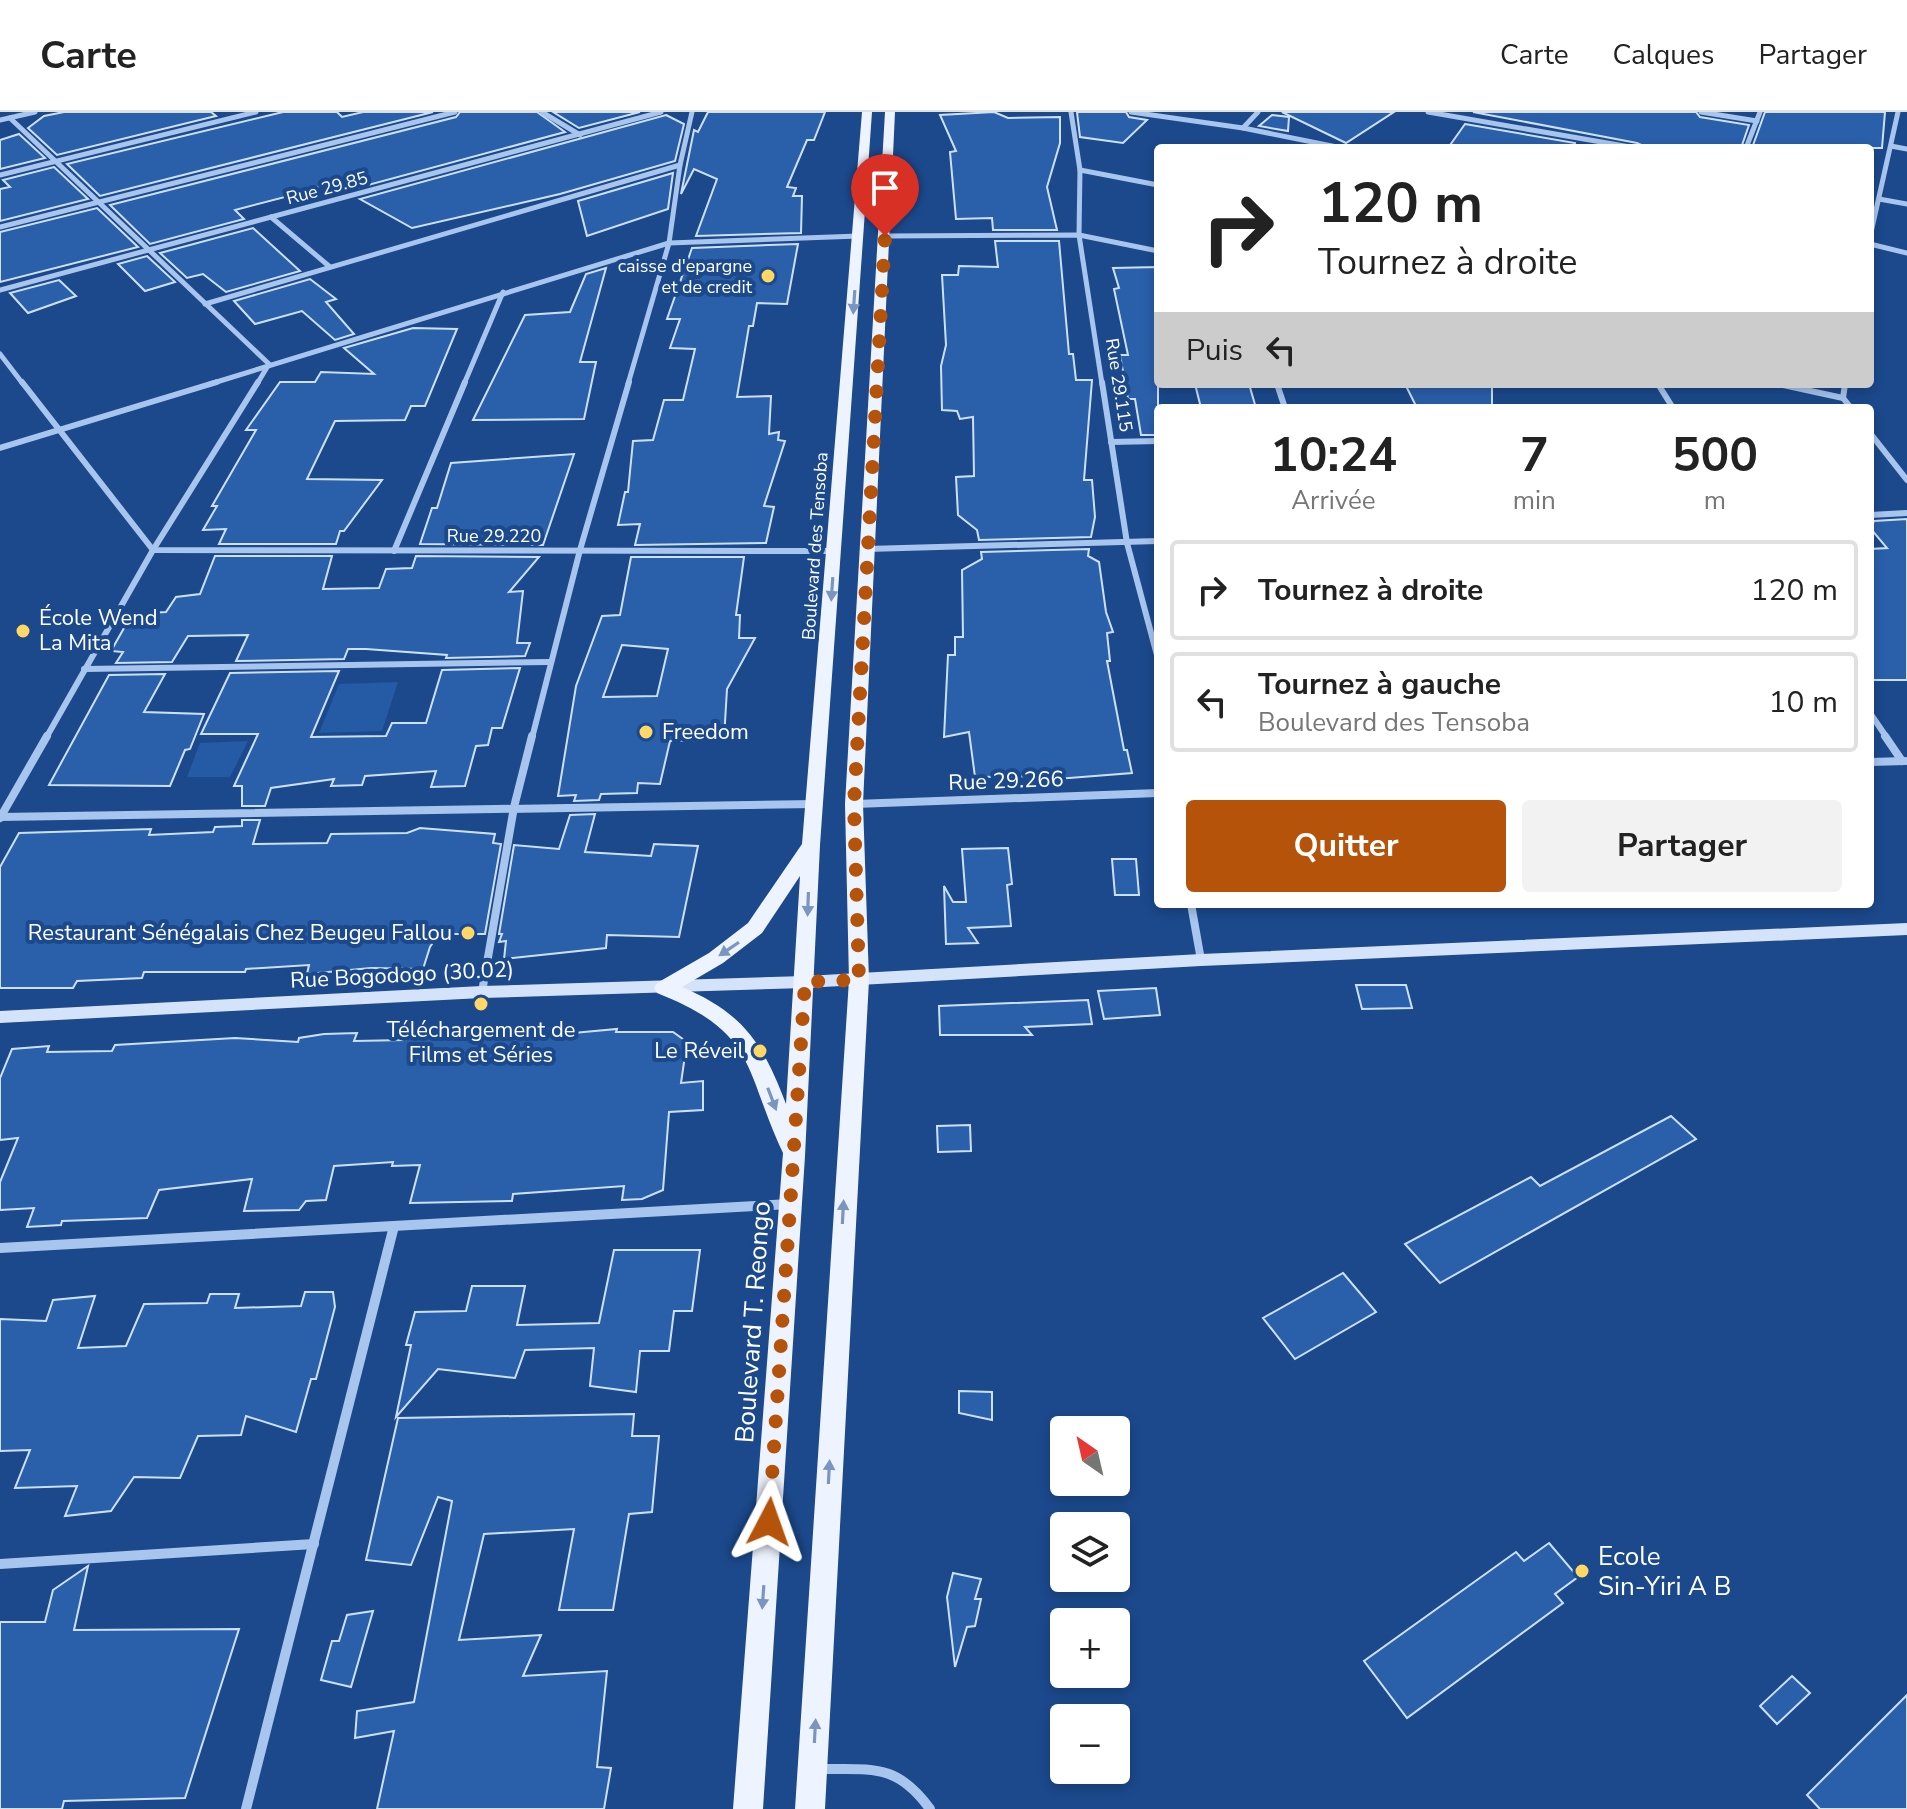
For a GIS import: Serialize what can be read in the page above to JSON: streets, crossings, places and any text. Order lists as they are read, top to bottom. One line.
{"streets":{"main road":["Boulevard des Tensoba","Boulevard T. Reongo"],"street":["Rue 29.85","Rue 29.115","Rue 29.220","Rue 29.266","Rue Bogodogo (30.02)"]},"crossings":[["Rue 29.220","Boulevard des Tensoba"],["Boulevard des Tensoba","Rue Bogodogo (30.02)"],["Boulevard des Tensoba","Boulevard T. Reongo"],["Rue Bogodogo (30.02)","Boulevard T. Reongo"]],"places":["caisse d'epargne et de credit","École Wend La Mita","Freedom","Restaurant Sénégalais Chez Beugeu Fallou","Téléchargement de Films et Séries","Le Réveil","Ecole Sin-Yiri A B"],"north":"top left","page":{"header":"Carte","nav":["Carte","Calques","Partager"],"turn":["120 m","Tournez à droite"],"then":"Puis","eta":["10:24","Arrivée","7","min","500","m"],"list":[{"name":"Tournez à droite","value":"120 m"},{"name":"Tournez à gauche","note":"Boulevard des Tensoba","value":"10 m"}],"buttons":["Quitter","Partager"],"map_buttons":["+","−"]}}
